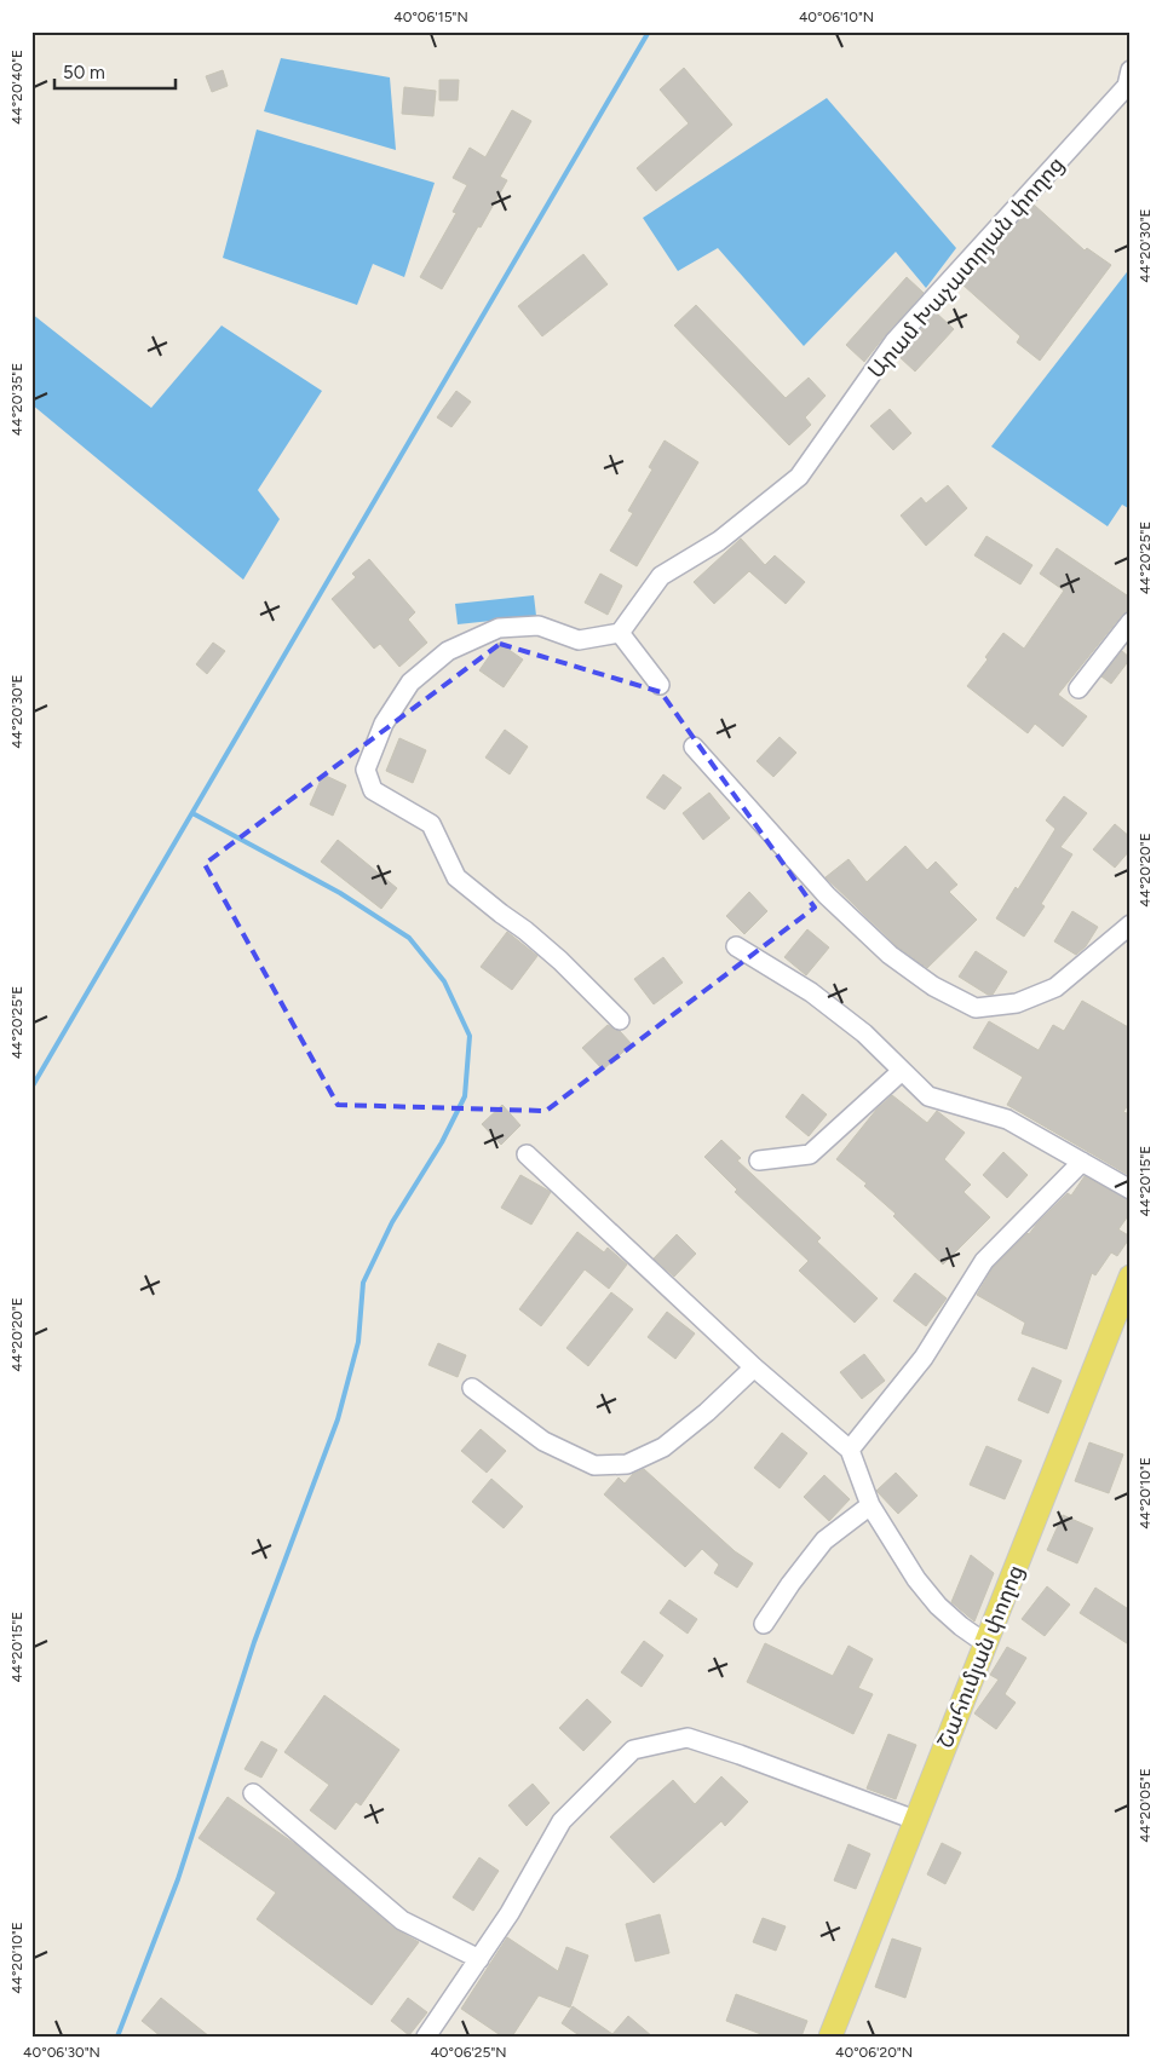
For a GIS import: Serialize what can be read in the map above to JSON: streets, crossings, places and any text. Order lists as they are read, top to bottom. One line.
{"streets":{"main road":["Շահումյան փողոց"],"street":["Արամ Խաչատրյան փողոց"]},"scale_bar":"50 m","coordinates":["40°06'15\"N","40°06'10\"N","44°20'40\"E","44°20'30\"E","44°20'35\"E","44°20'25\"E","44°20'20\"E","44°20'15\"E","44°20'10\"E","44°20'05\"E","40°06'30\"N","40°06'25\"N","40°06'20\"N"]}
